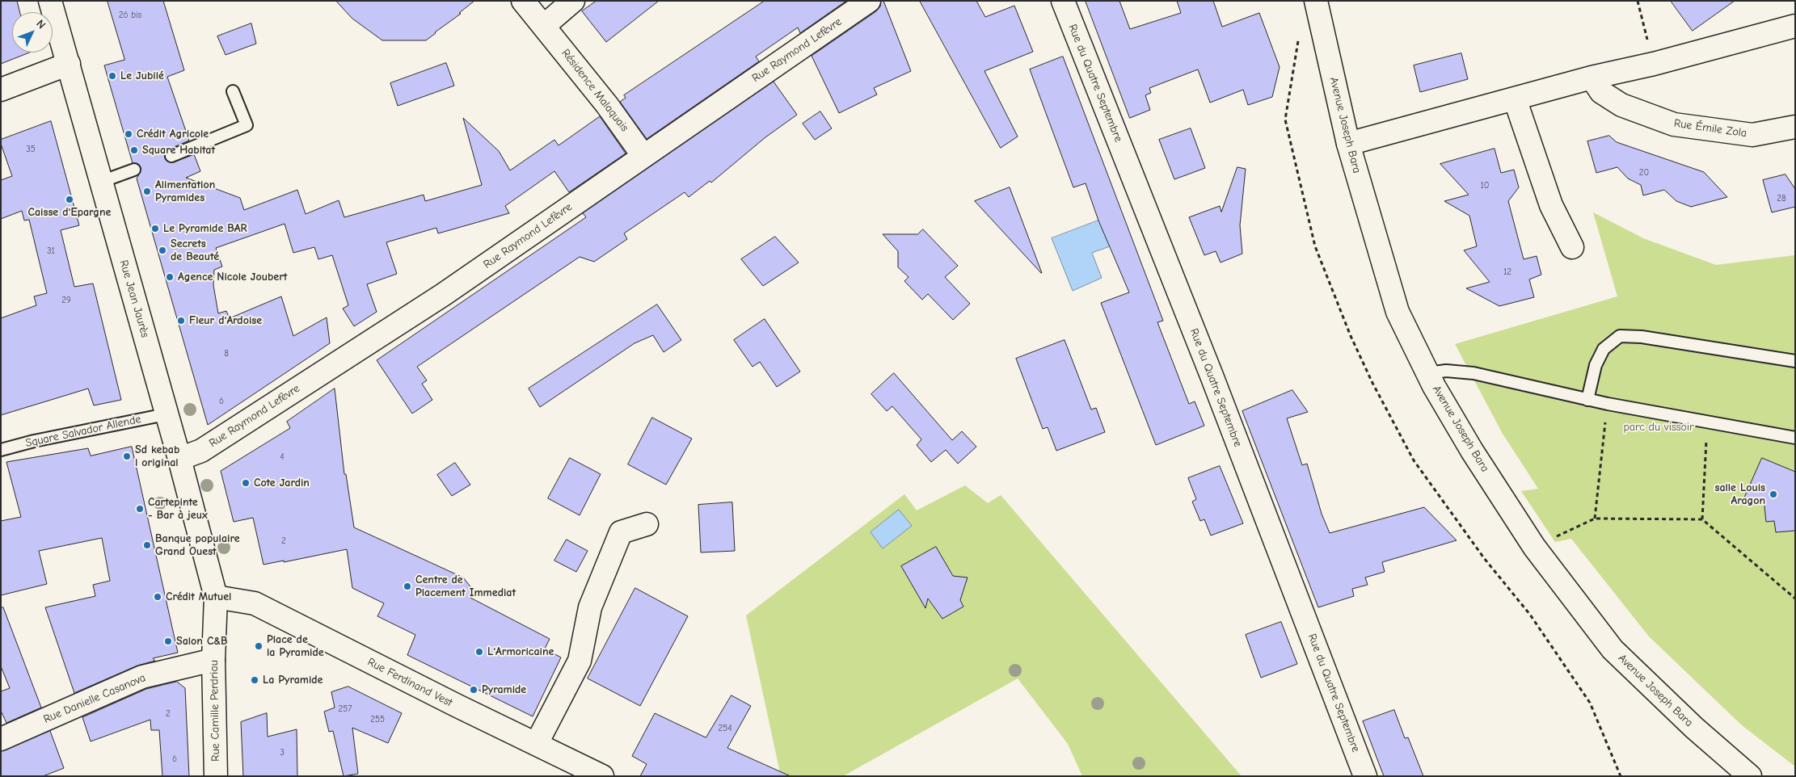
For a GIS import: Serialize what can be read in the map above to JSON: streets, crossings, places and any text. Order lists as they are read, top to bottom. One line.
{"streets":{"street":["Rue Raymond Lefèvre","Rue du Quatre Septembre","Résidence Malaquais","Avenue Joseph Bara","Rue Émile Zola","Rue Jean Jaurès","Rue Ferdinand Vest","Rue Danielle Casanova","Rue Camille Perdriau"],"lane":["Square Salvador Allende"]},"crossings":[["Rue Raymond Lefèvre","Résidence Malaquais"],["Rue Raymond Lefèvre","Rue Jean Jaurès"],["Rue Jean Jaurès","Square Salvador Allende"],["Rue Jean Jaurès","Rue Ferdinand Vest"],["Rue Jean Jaurès","Rue Camille Perdriau"],["Rue Ferdinand Vest","Rue Camille Perdriau"],["Rue Danielle Casanova","Rue Camille Perdriau"]],"parks":["parc du vissoir"],"places":["Le Jubilé","Crédit Agricole","Square Habitat","Alimentation Pyramides","Caisse d'Epargne","Le Pyramide BAR","Secrets de Beauté","Agence Nicole Joubert","Fleur d'Ardoise","Sd kebab l original","Cote Jardin","salle Louis Aragon","Cartepinte - Bar à jeux","Banque populaire Grand Ouest","Centre de Placement Immediat","Crédit Mutuel","Salon C&B","Place de la Pyramide","L'Armoricaine","La Pyramide","Pyramide"],"house_numbers":["26 bis","35","20","10","28","31","12","29","8","6","4","2","257","2","255","254","3","6"],"north":"top right"}
